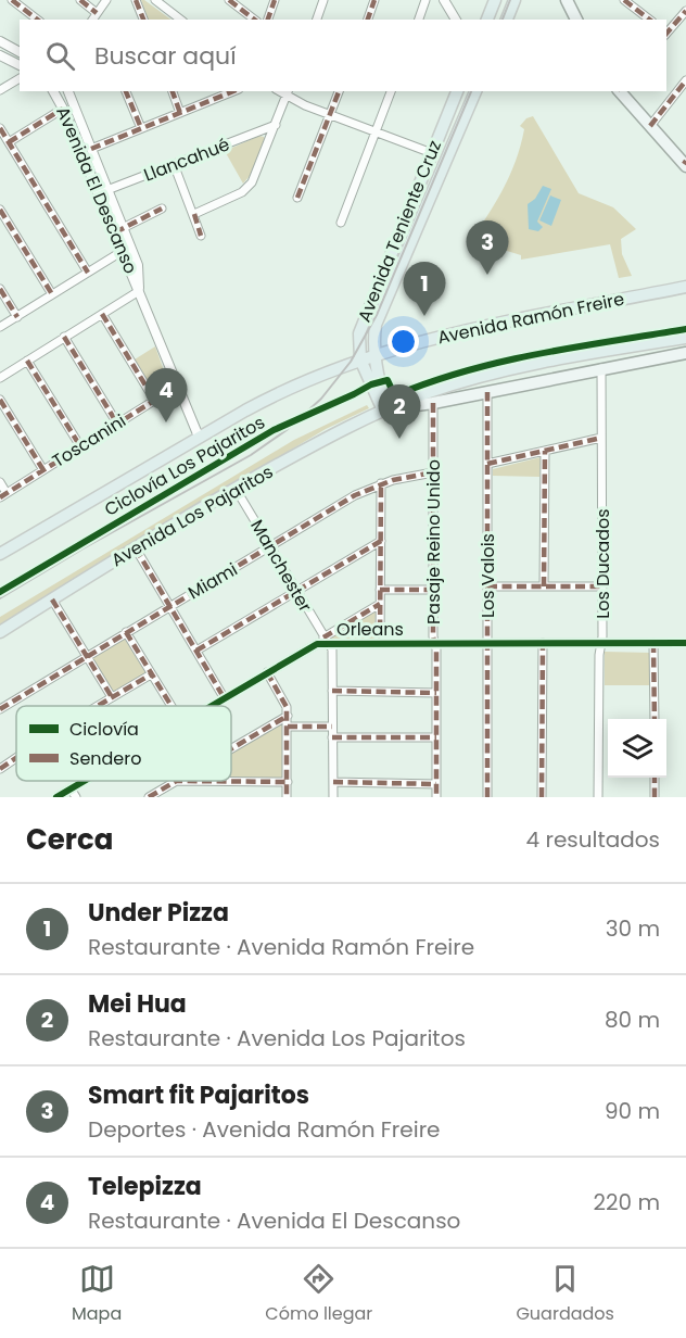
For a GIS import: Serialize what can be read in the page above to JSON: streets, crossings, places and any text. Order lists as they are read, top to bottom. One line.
{"streets":{"main road":["Avenida Teniente Cruz","Avenida Ramón Freire","Avenida Los Pajaritos"],"street":["Llancahué","Avenida El Descanso","Toscanini","Pasaje Reino Unido","Los Ducados","Manchester","Los Valois","Miami","Orleans"],"cycle path":["Ciclovía Los Pajaritos"]},"crossings":[["Llancahué","Avenida El Descanso"],["Avenida El Descanso","Toscanini"],["Avenida Teniente Cruz","Avenida Ramón Freire"],["Avenida Teniente Cruz","Avenida Los Pajaritos"],["Avenida Los Pajaritos","Pasaje Reino Unido"],["Avenida Los Pajaritos","Los Ducados"],["Avenida Los Pajaritos","Manchester"],["Avenida Los Pajaritos","Los Valois"],["Pasaje Reino Unido","Miami"],["Pasaje Reino Unido","Orleans"],["Los Ducados","Orleans"],["Manchester","Miami"],["Manchester","Orleans"],["Los Valois","Orleans"]],"legend":["Ciclovía","Sendero"],"page":{"search":"Buscar aquí","pins":["3","1","4","2"],"heading":["Cerca","4 resultados"],"list":[{"mark":"1","name":"Under Pizza","note":"Restaurante · Avenida Ramón Freire","value":"30 m"},{"mark":"2","name":"Mei Hua","note":"Restaurante · Avenida Los Pajaritos","value":"80 m"},{"mark":"3","name":"Smart fit Pajaritos","note":"Deportes · Avenida Ramón Freire","value":"90 m"},{"mark":"4","name":"Telepizza","note":"Restaurante · Avenida El Descanso","value":"220 m"}],"nav":["Mapa","Cómo llegar","Guardados"]}}
